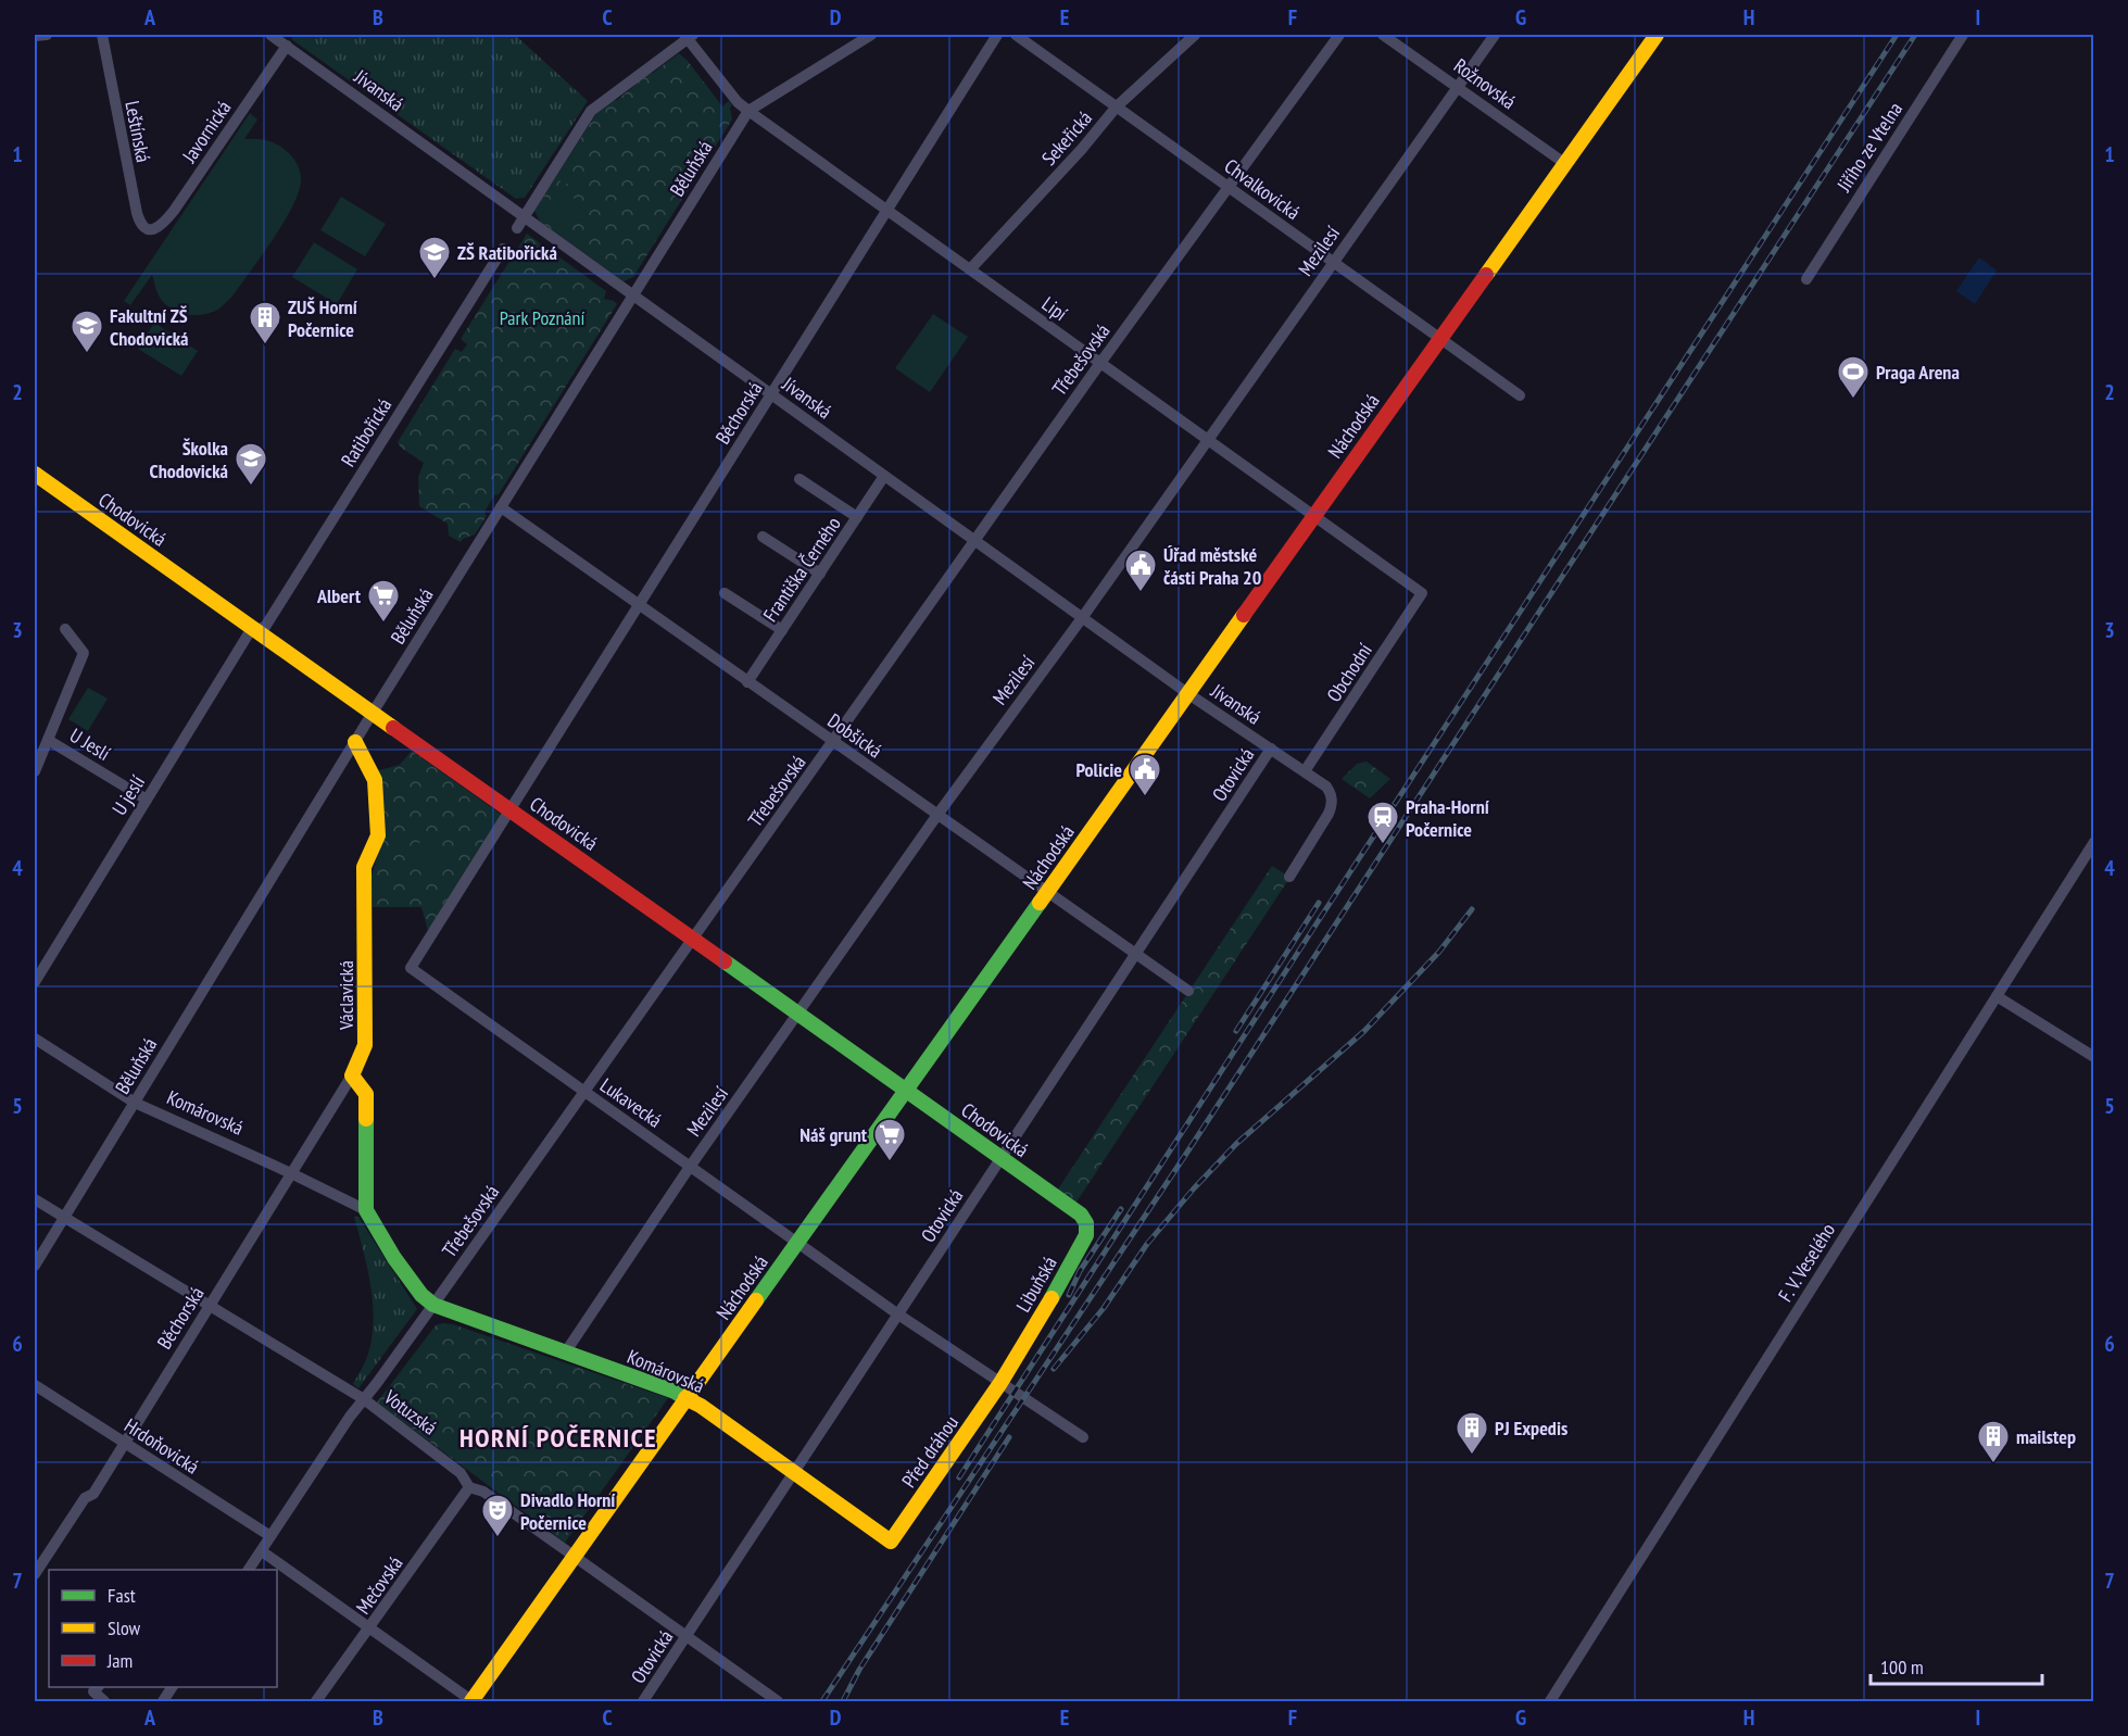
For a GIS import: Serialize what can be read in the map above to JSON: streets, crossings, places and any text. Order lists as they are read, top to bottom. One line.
{"streets":{"street":["Rožnovská","Jívanská","Leštínská","Javornická","Sekeřická","Jiřího ze Vtelna","Běluňská","Chvalkovická","Mezilesí","Lipí","Třebešovská","Běchorská","Náchodská","Ratibořická","Chodovická","Františka Černého","Obchodní","Dobšická","U Jeslí","Otovická","U jeslí","Václavická","Lukavecká","Komárovská","F. V. Veselého","Libuňská","Votuzská","Hrdoňovická","Před dráhou","Mečovská"]},"crossings":[["Rožnovská","Mezilesí"],["Rožnovská","Náchodská"],["Jívanská","Javornická"],["Jívanská","Běluňská"],["Jívanská","Mezilesí"],["Jívanská","Třebešovská"],["Jívanská","Běchorská"],["Jívanská","Náchodská"],["Jívanská","Františka Černého"],["Jívanská","Obchodní"],["Jívanská","Otovická"],["Leštínská","Javornická"],["Sekeřická","Chvalkovická"],["Sekeřická","Lipí"],["Běluňská","Lipí"],["Běluňská","Chodovická"],["Běluňská","Dobšická"],["Běluňská","Václavická"],["Běluňská","Komárovská"],["Běluňská","Votuzská"],["Chvalkovická","Mezilesí"],["Chvalkovická","Třebešovská"],["Chvalkovická","Náchodská"],["Mezilesí","Lipí"],["Mezilesí","Chodovická"],["Mezilesí","Dobšická"],["Mezilesí","Lukavecká"],["Mezilesí","Komárovská"],["Lipí","Třebešovská"],["Lipí","Běchorská"],["Lipí","Náchodská"],["Lipí","Obchodní"],["Třebešovská","Chodovická"],["Třebešovská","Dobšická"],["Třebešovská","Lukavecká"],["Třebešovská","Komárovská"],["Třebešovská","Votuzská"],["Třebešovská","Hrdoňovická"],["Běchorská","Chodovická"],["Běchorská","Dobšická"],["Běchorská","Václavická"],["Běchorská","Lukavecká"],["Běchorská","Komárovská"],["Běchorská","Votuzská"],["Běchorská","Hrdoňovická"],["Náchodská","Chodovická"],["Náchodská","Dobšická"],["Náchodská","Lukavecká"],["Náchodská","Komárovská"],["Náchodská","Votuzská"],["Ratibořická","Chodovická"],["Ratibořická","U jeslí"],["Chodovická","Otovická"],["Chodovická","U jeslí"],["Chodovická","Lukavecká"],["Chodovická","Libuňská"],["Františka Černého","Dobšická"],["Dobšická","Otovická"],["U Jeslí","U jeslí"],["Otovická","Lukavecká"],["Otovická","Komárovská"],["Otovická","Votuzská"],["Lukavecká","Libuňská"],["Lukavecká","Před dráhou"],["Komárovská","Před dráhou"],["Libuňská","Před dráhou"],["Votuzská","Mečovská"]],"districts":["HORNÍ POČERNICE"],"parks":["Park Poznání"],"places":{"school or university":["ZŠ Ratibořická","Fakultní ZŠ Chodovická","Školka Chodovická"],"building":["ZUŠ Horní Počernice","PJ Expedis","mailstep"],"sports":["Praga Arena"],"public building":["Úřad městské části Praha 20","Policie"],"supermarket":["Albert","Náš grunt"],"station":["Praha-Horní Počernice"],"theatre":["Divadlo Horní Počernice"]},"legend":["Fast","Slow","Jam"],"scale_bar":"100 m","grid":{"columns":["A","B","C","D","E","F","G","H","I"],"rows":["1","2","3","4","5","6","7"]}}
